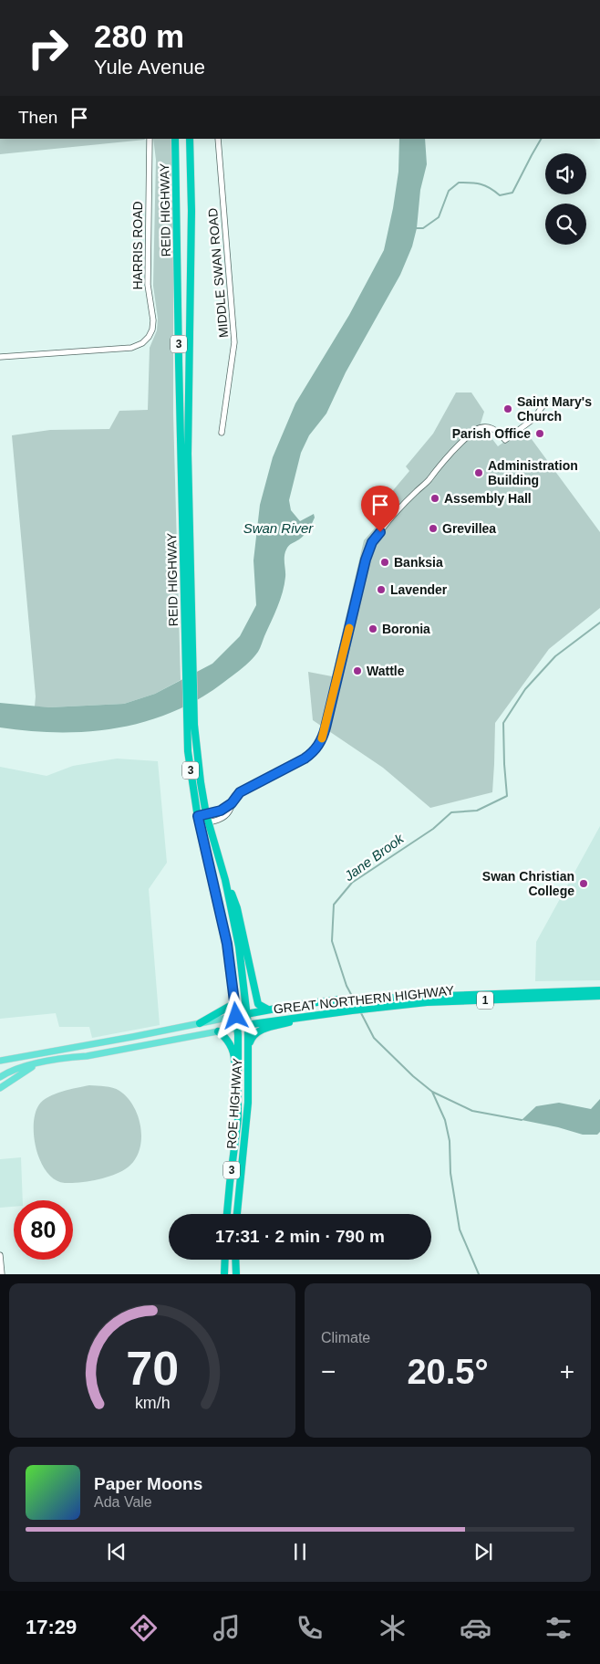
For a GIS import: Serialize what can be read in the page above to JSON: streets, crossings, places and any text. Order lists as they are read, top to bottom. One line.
{"streets":{"highway":["REID HIGHWAY","3","GREAT NORTHERN HIGHWAY","1","ROE HIGHWAY"],"street":["HARRIS ROAD","MIDDLE SWAN ROAD"]},"crossings":[["REID HIGHWAY","GREAT NORTHERN HIGHWAY"],["REID HIGHWAY","ROE HIGHWAY"],["GREAT NORTHERN HIGHWAY","ROE HIGHWAY"]],"water":["Swan River","Jane Brook"],"places":["Saint Mary's Church","Parish Office","Administration Building","Assembly Hall","Grevillea","Banksia","Lavender","Boronia","Wattle","Swan Christian College"],"page":{"turn":["280 m","Yule Avenue"],"then":"Then","limit":"80","trip":"17:31 · 2 min · 790 m","tile":"Climate","heat":["−","20.5°","+"],"song":["Paper Moons","Ada Vale"],"tabs":"17:29","gauge":["70","km/h"]}}
